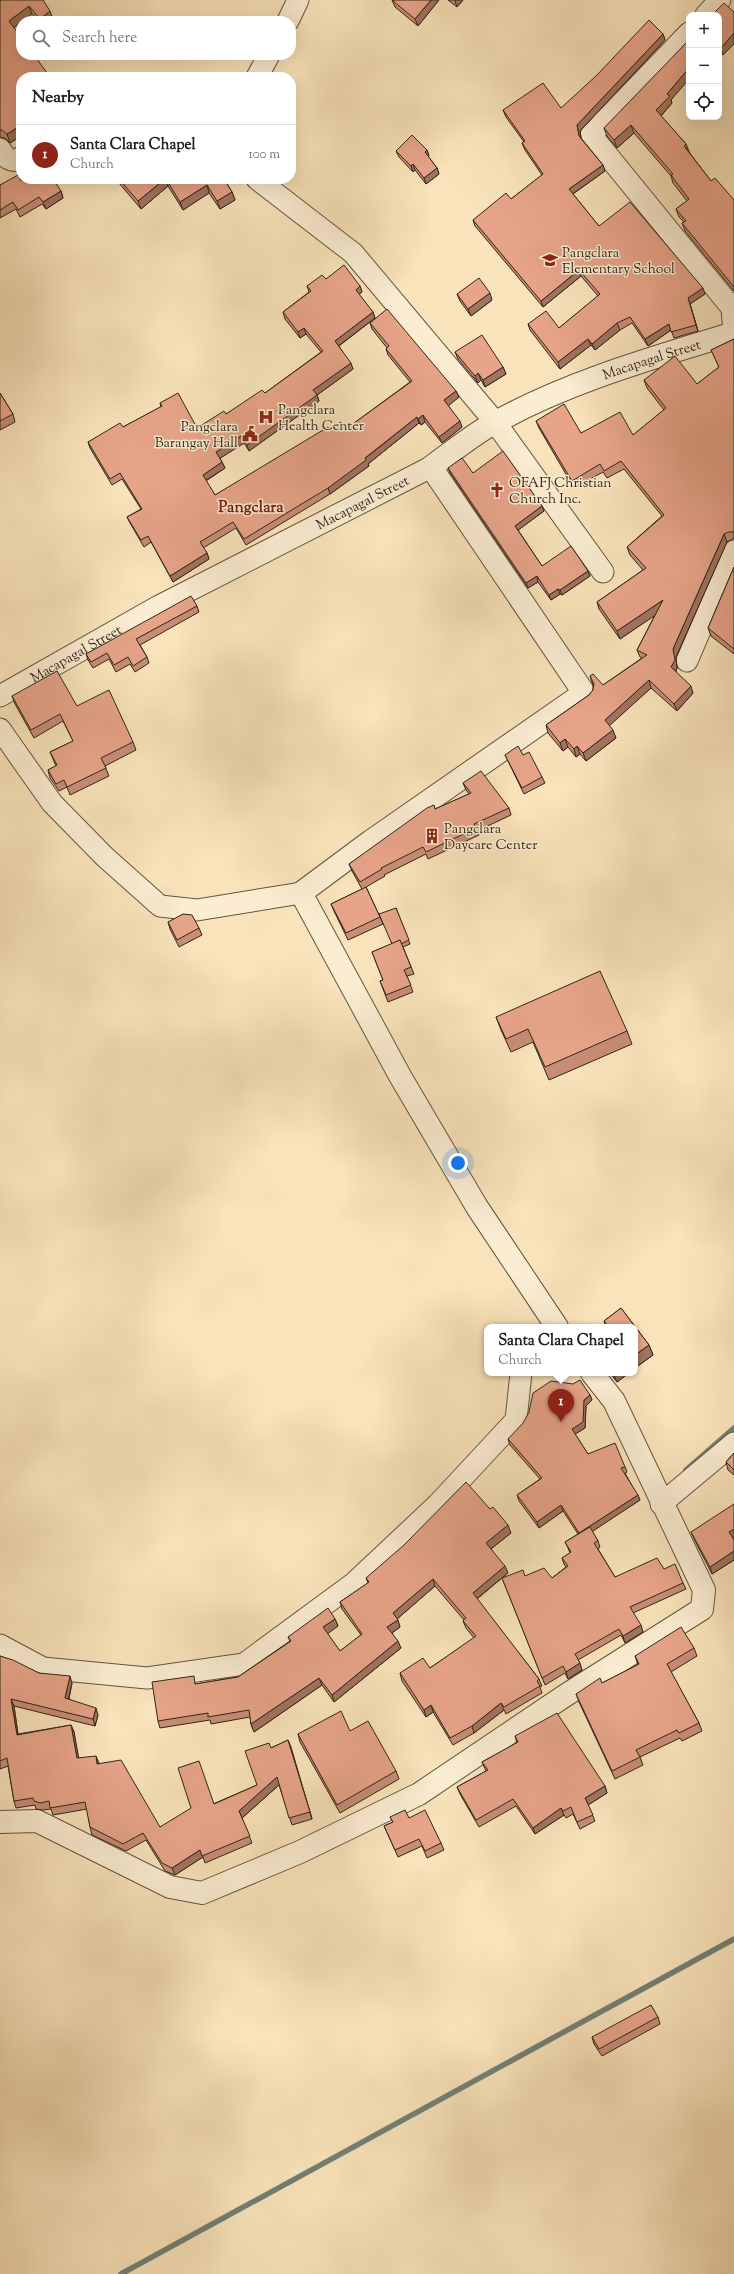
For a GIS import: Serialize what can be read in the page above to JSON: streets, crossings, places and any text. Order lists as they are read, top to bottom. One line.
{"streets":{"street":["Macapagal Street"]},"districts":["Pangclara"],"places":{"school or university":["Pangclara Elementary School"],"hospital":["Pangclara Health Center"],"public building":["Pangclara Barangay Hall"],"church":["OFAFJ Christian Church Inc."],"building":["Pangclara Daycare Center"]},"page":{"map_buttons":["+","−"],"search":"Search here","heading":"Nearby","list":[{"mark":"1","name":"Santa Clara Chapel","note":"Church","value":"100 m"}],"popup":["Santa Clara Chapel","Church"],"pins":"1"}}
